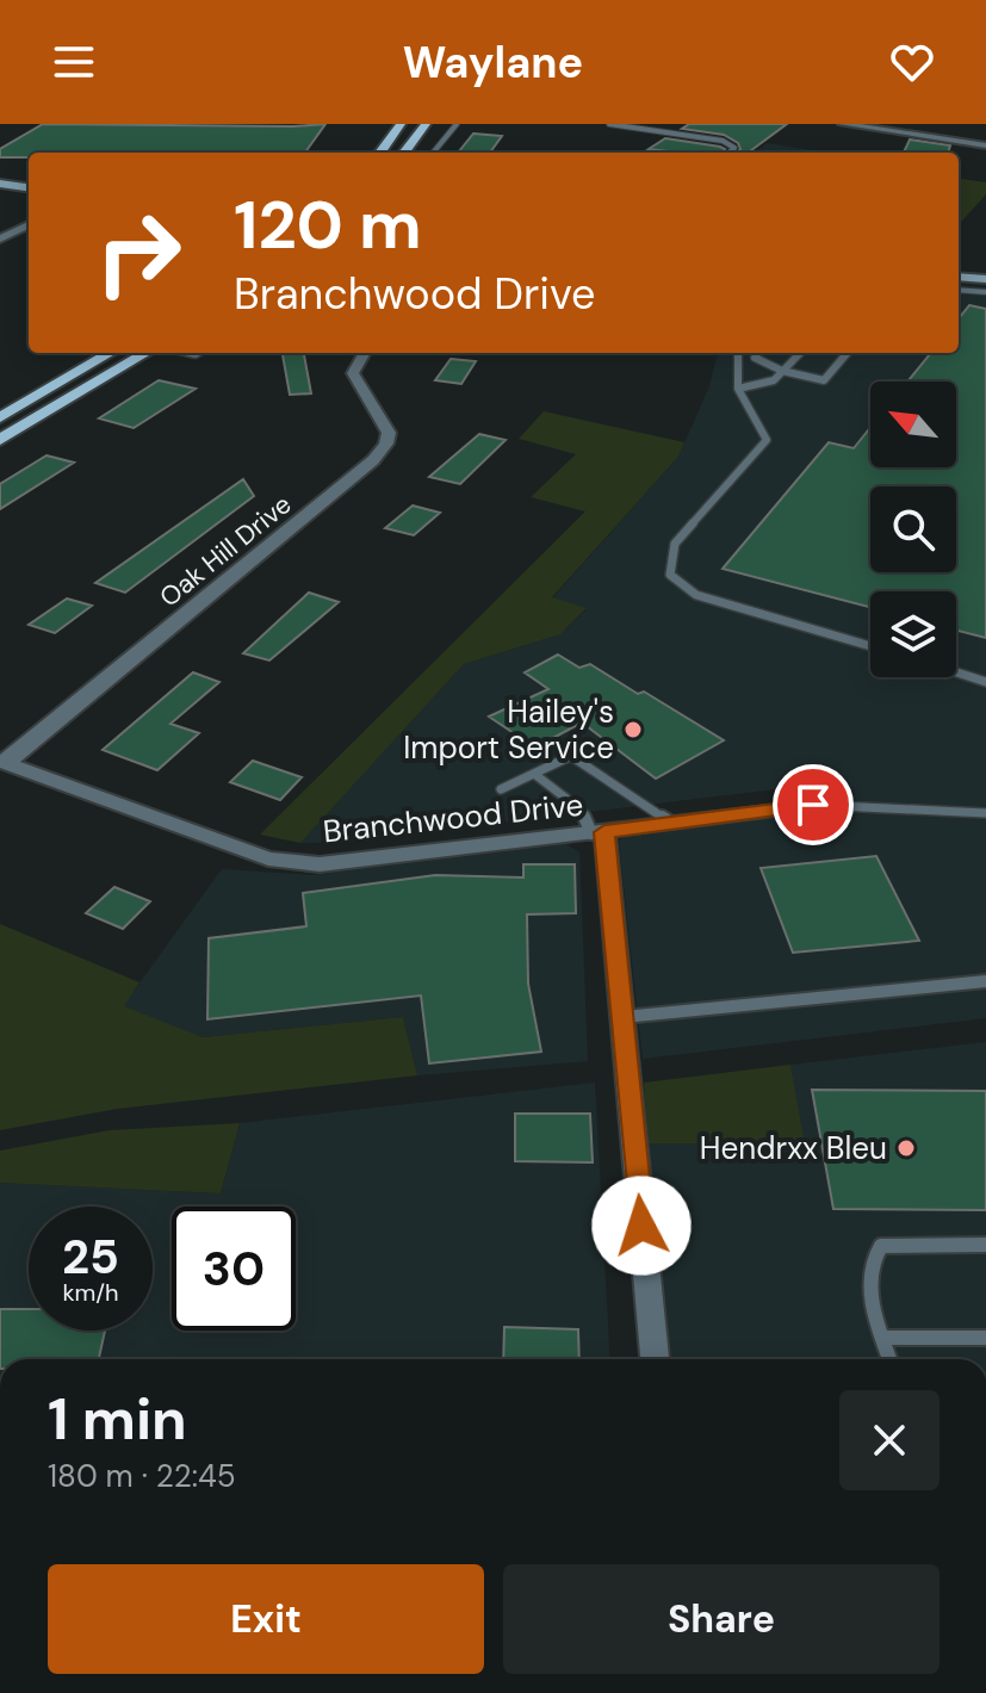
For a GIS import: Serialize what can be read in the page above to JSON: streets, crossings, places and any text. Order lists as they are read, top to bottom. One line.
{"streets":{"street":["Oak Hill Drive","Branchwood Drive"]},"crossings":[["Oak Hill Drive","Branchwood Drive"]],"places":["Hailey's Import Service","Hendrxx Bleu"],"north":"top left","page":{"header":"Waylane","turn":["120 m","Branchwood Drive"],"speed":"25 km/h","limit":"30","heading":["1 min","180 m · 22:45"],"buttons":["Exit","Share"]}}
